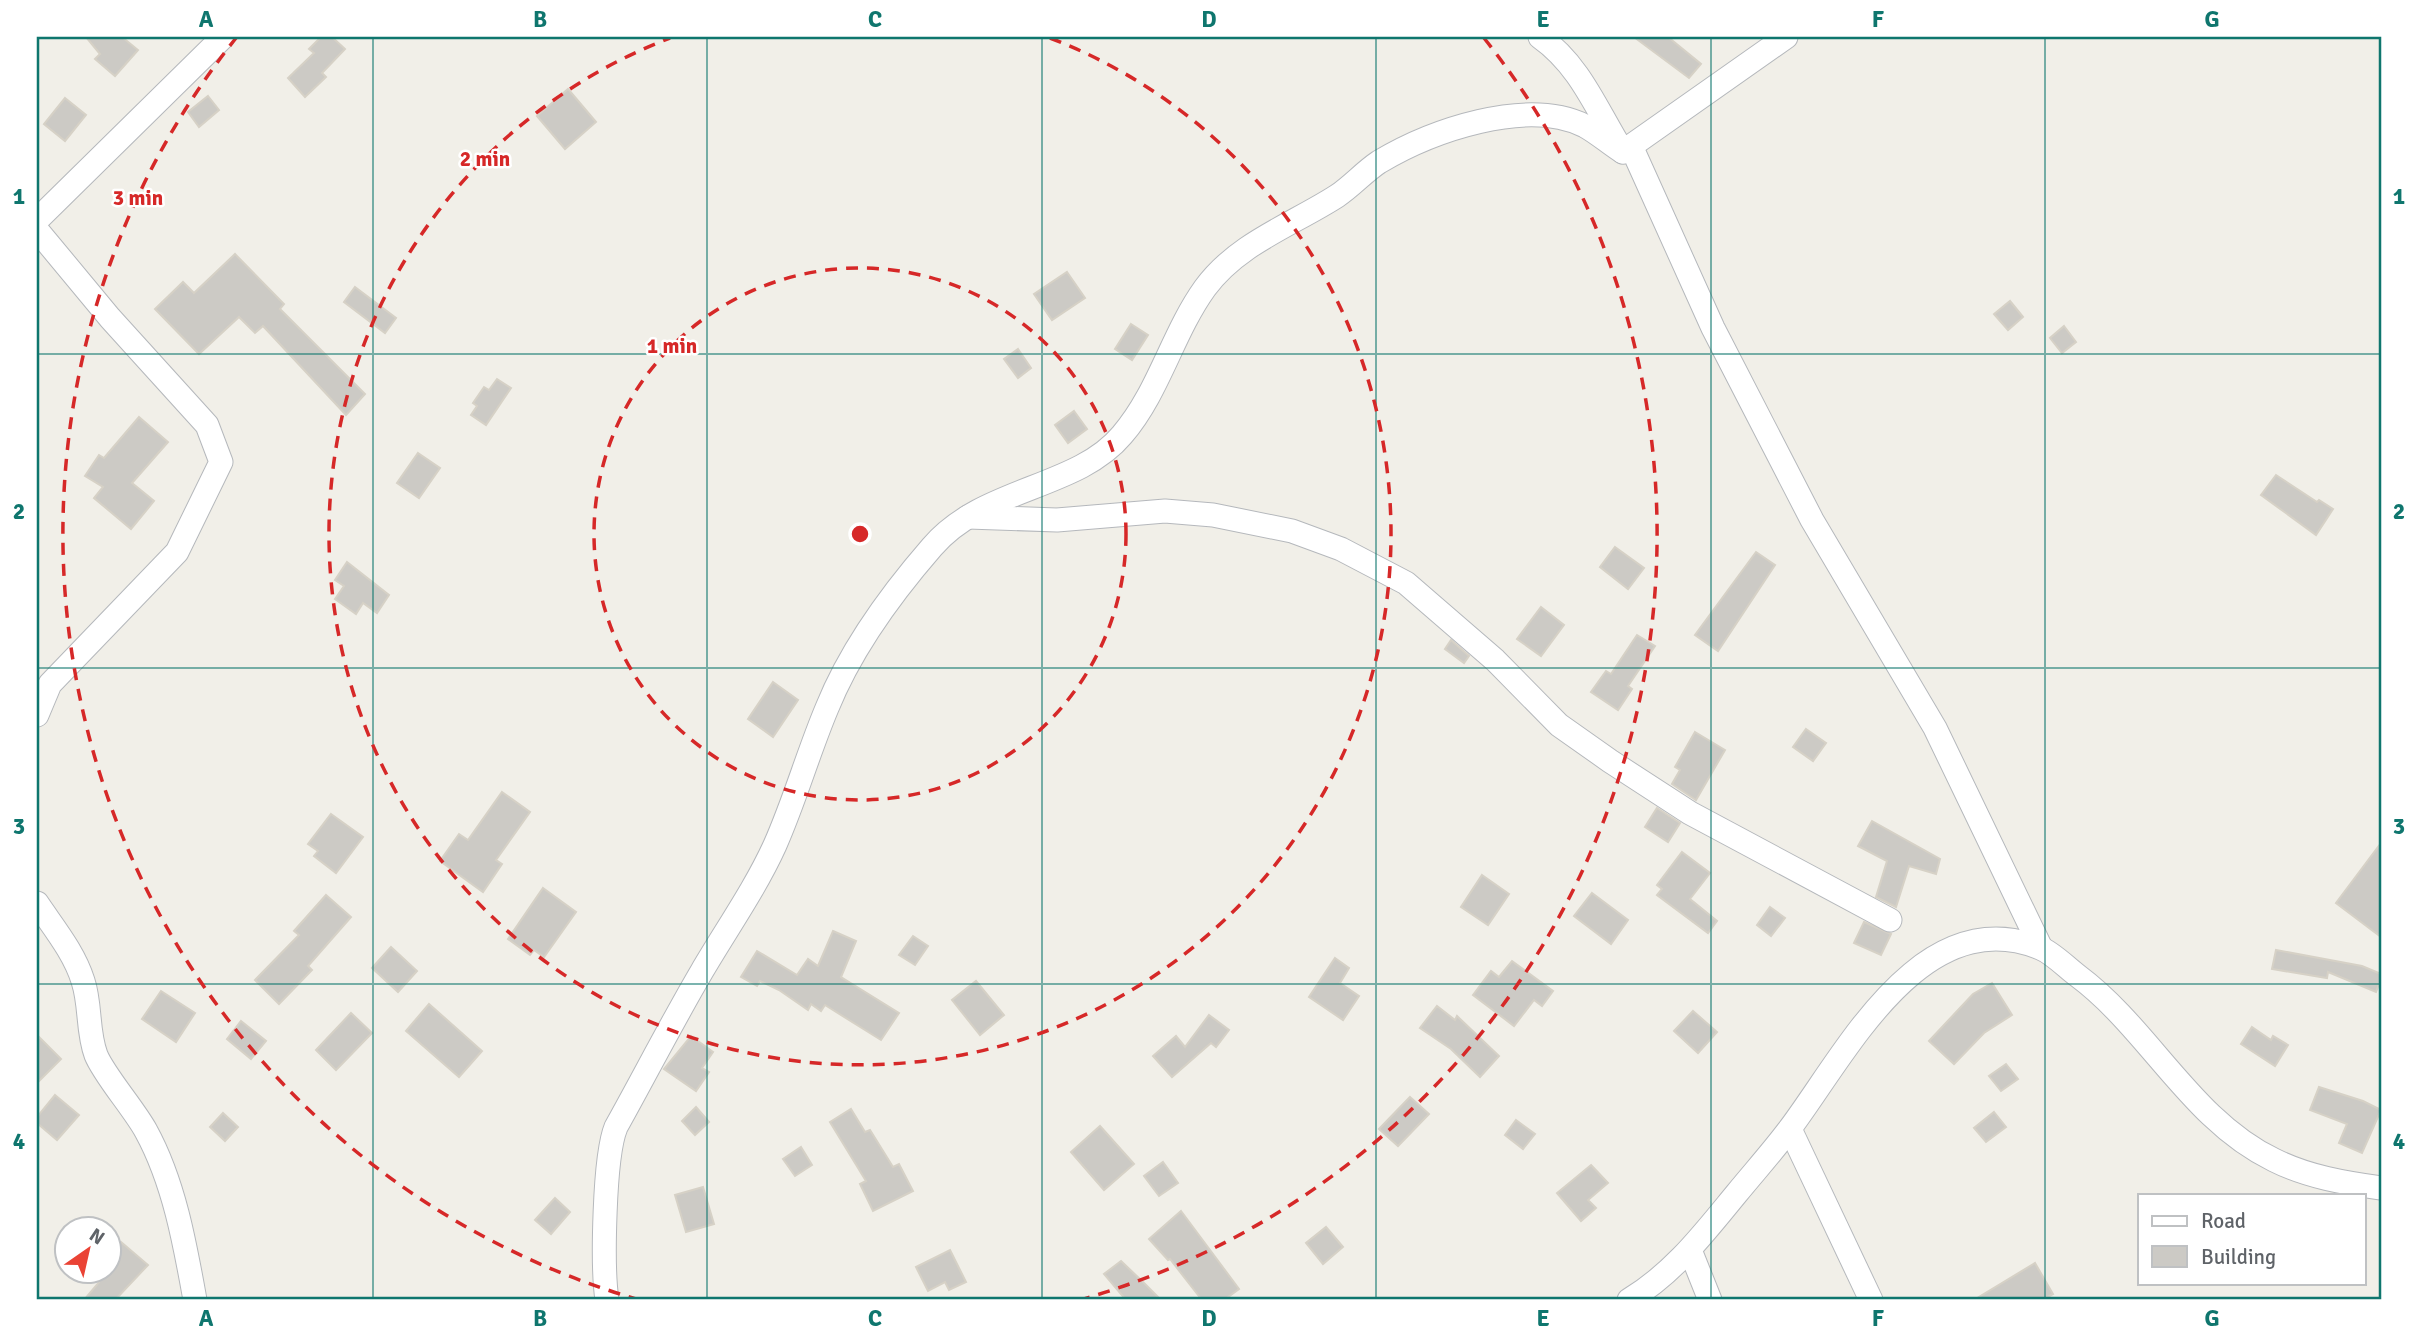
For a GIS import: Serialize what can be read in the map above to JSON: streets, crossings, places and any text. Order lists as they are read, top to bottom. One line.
{"legend":["Road","Building"],"north":"top right","grid":{"columns":["A","B","C","D","E","F","G"],"rows":["1","2","3","4"]},"rings":["2 min","3 min","1 min"]}
